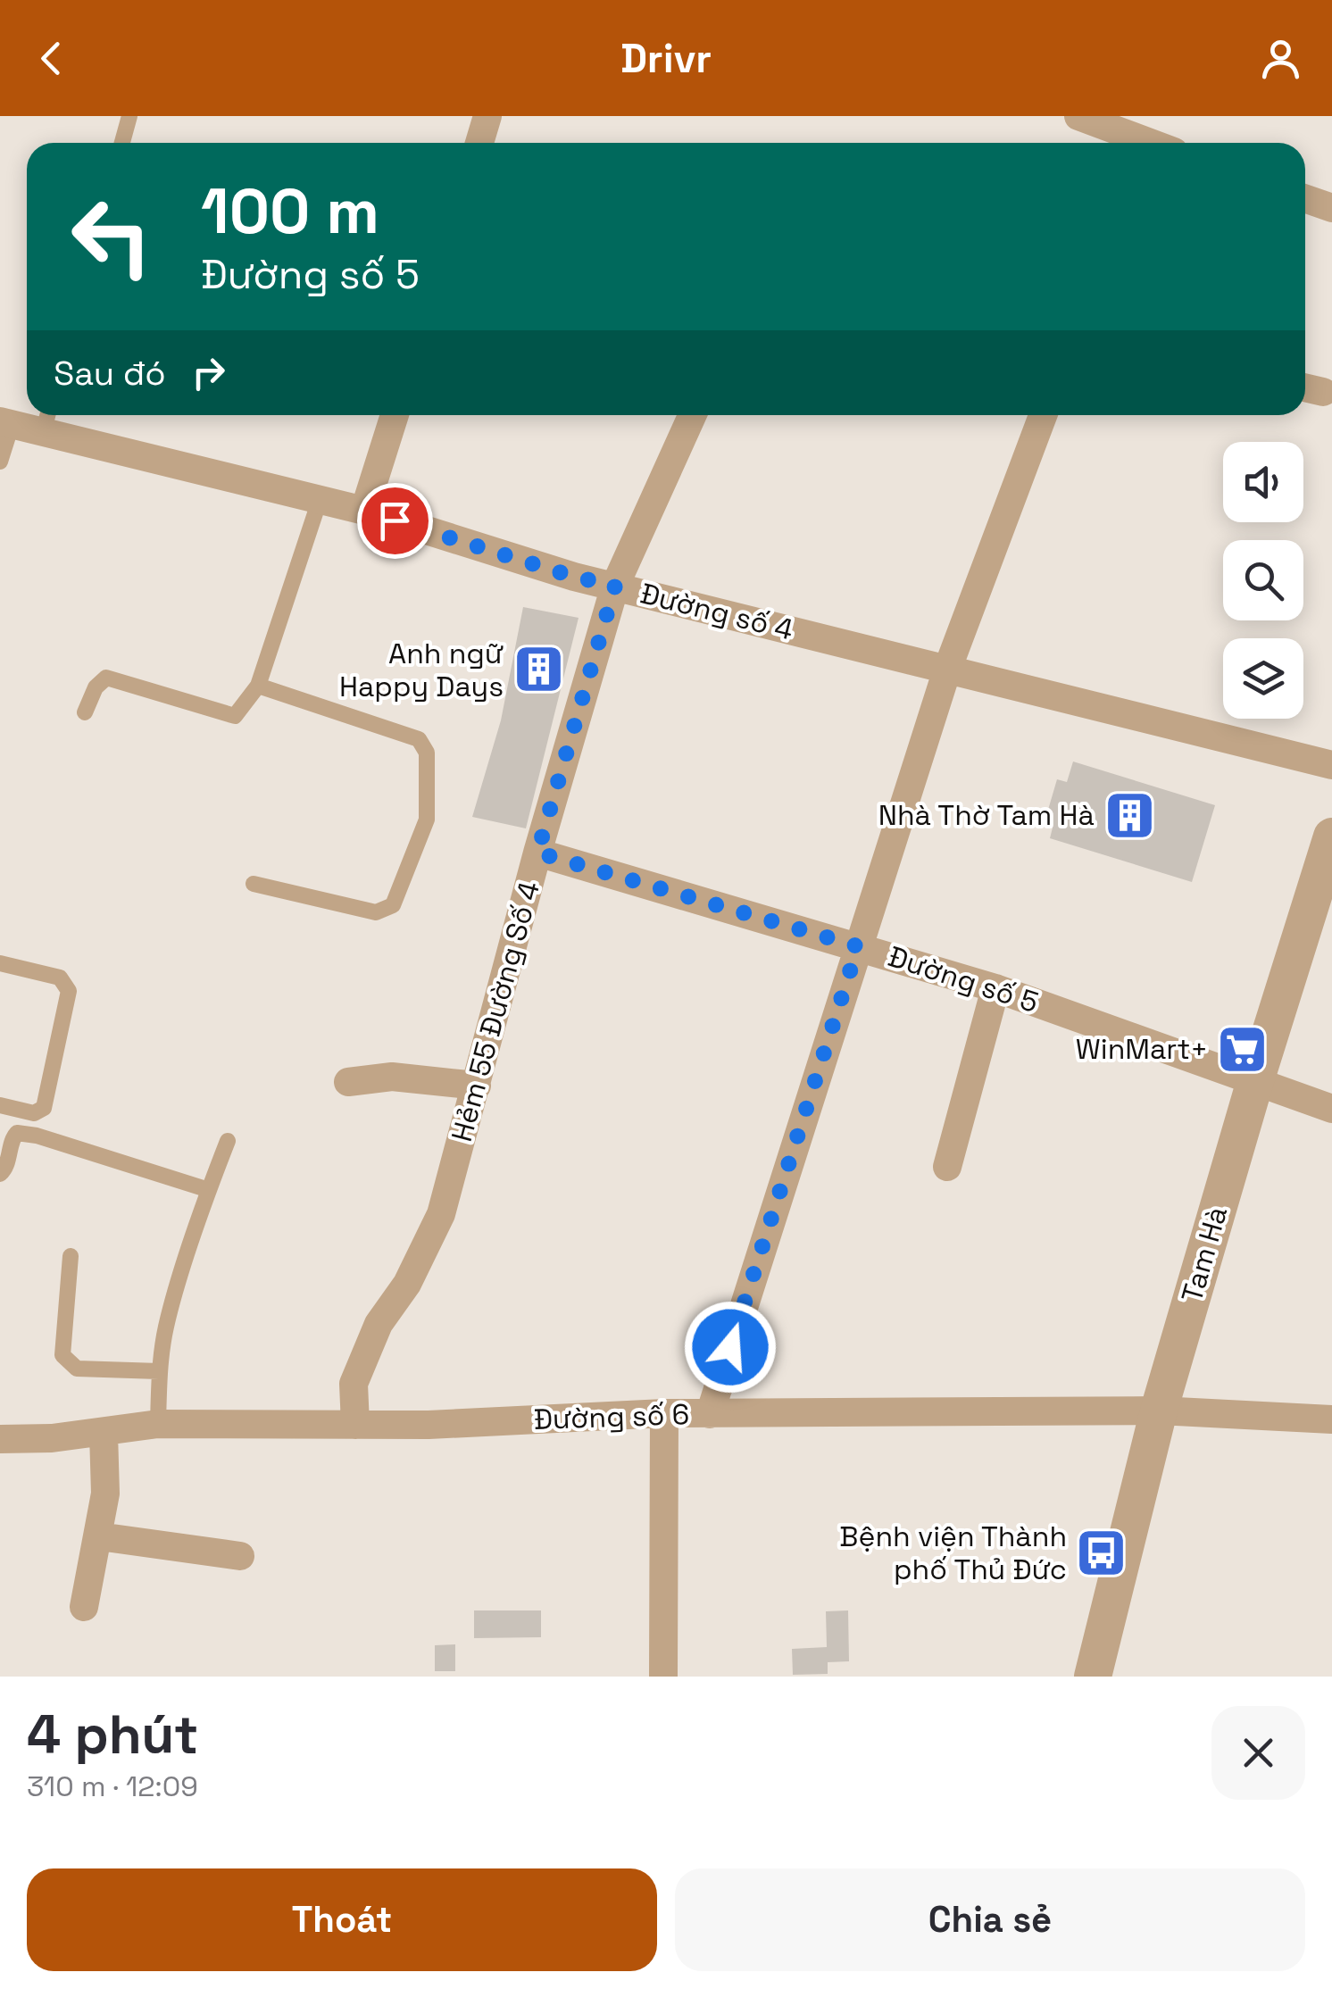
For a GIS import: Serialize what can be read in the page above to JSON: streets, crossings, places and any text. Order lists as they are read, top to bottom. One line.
{"streets":{"street":["Đường số 4","Đường số 5","Hẻm 55 Đường Số 4","Tam Hà","Đường số 6"]},"crossings":[["Đường số 4","Hẻm 55 Đường Số 4"],["Đường số 5","Hẻm 55 Đường Số 4"],["Đường số 5","Tam Hà"],["Hẻm 55 Đường Số 4","Đường số 6"],["Tam Hà","Đường số 6"]],"places":{"building":["Anh ngữ Happy Days","Nhà Thờ Tam Hà"],"supermarket":["WinMart+"],"bus stop":["Bệnh viện Thành phố Thủ Đức"]},"page":{"header":"Drivr","turn":["100 m","Đường số 5"],"then":"Sau đó","heading":["4 phút","310 m · 12:09"],"buttons":["Thoát","Chia sẻ"]}}
